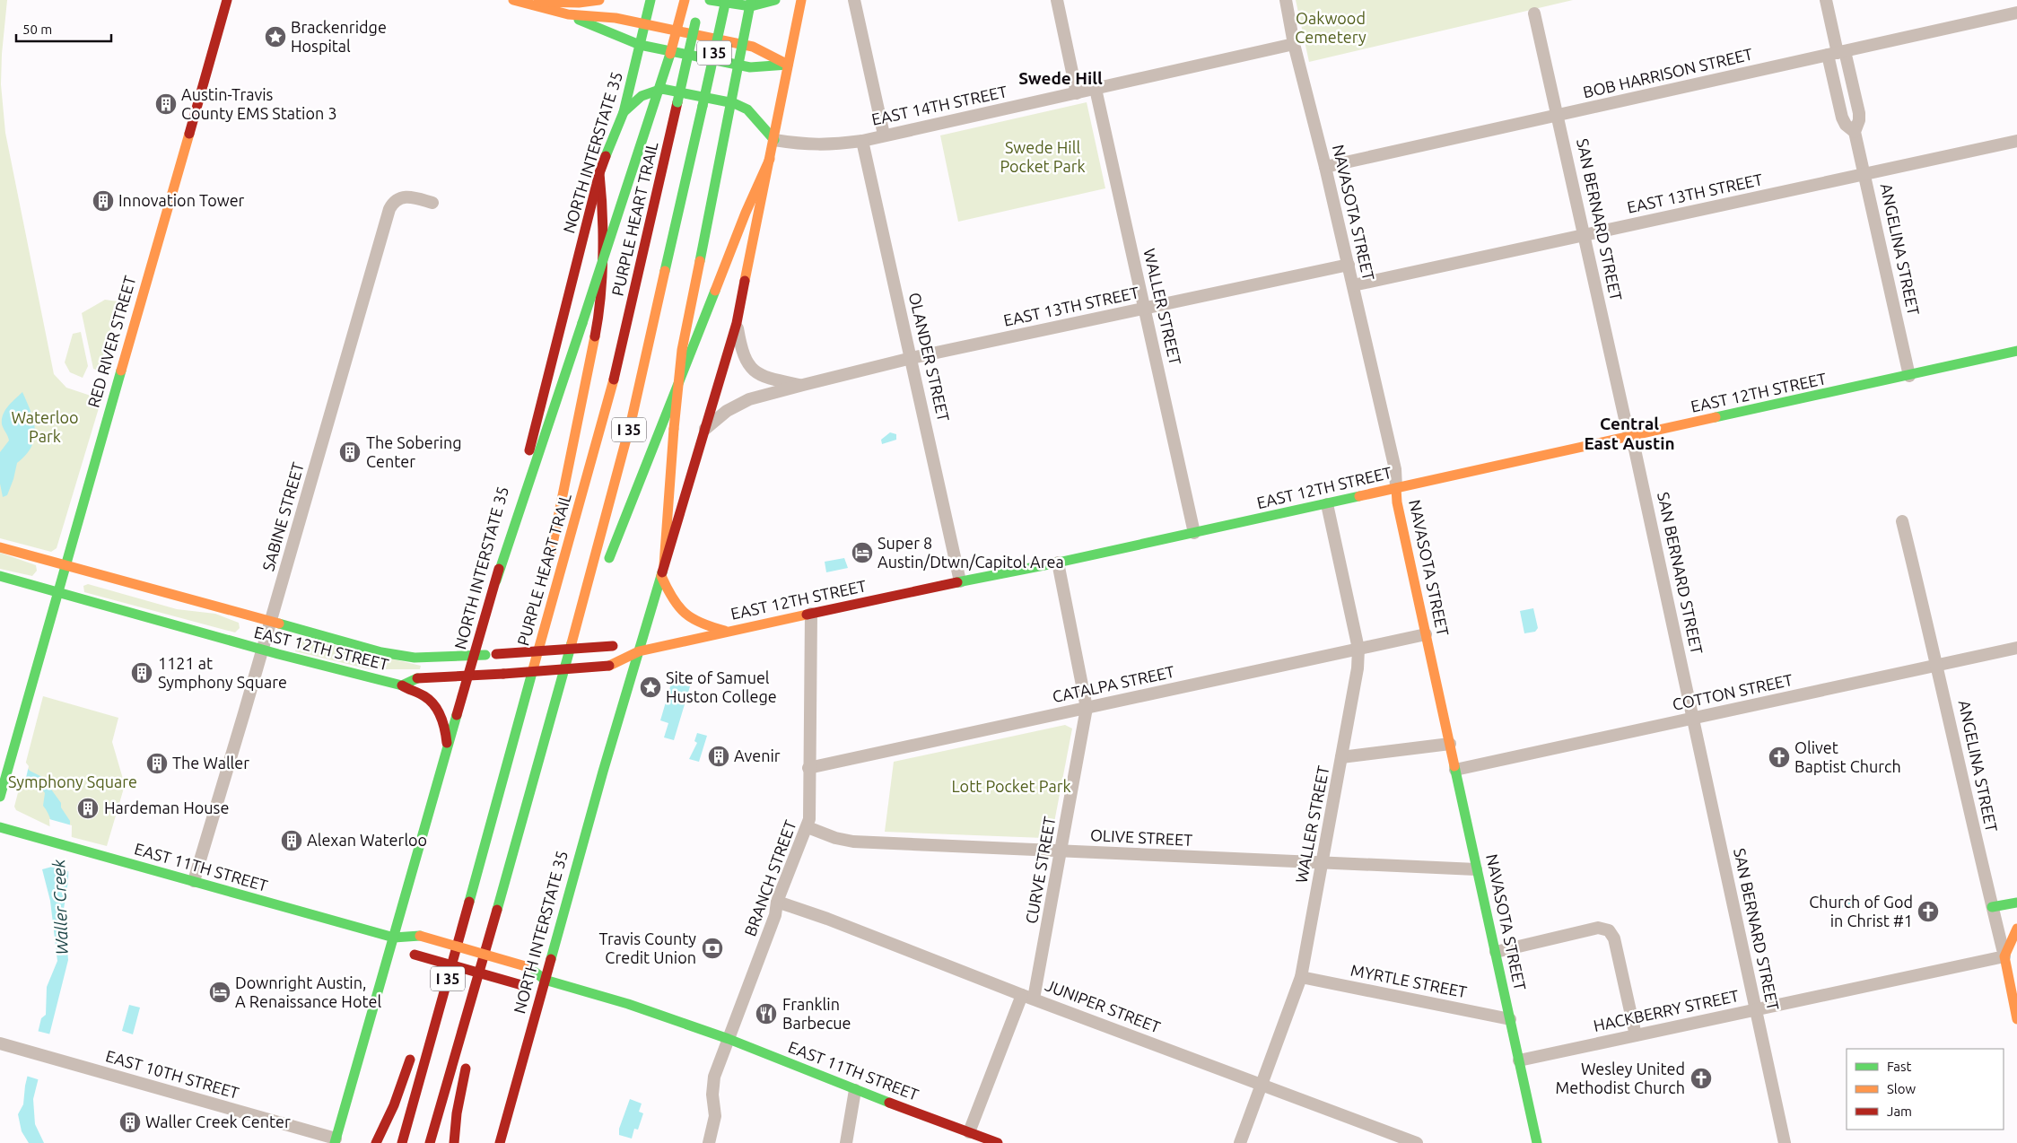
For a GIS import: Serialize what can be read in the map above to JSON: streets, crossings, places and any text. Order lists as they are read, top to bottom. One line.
{"streets":{"main road":["I 35","NORTH INTERSTATE 35","NAVASOTA STREET","PURPLE HEART TRAIL","ANGELINA STREET","RED RIVER STREET","EAST 12TH STREET","EAST 11TH STREET"],"street":["BOB HARRISON STREET","EAST 14TH STREET","EAST 13TH STREET","SAN BERNARD STREET","WALLER STREET","OLANDER STREET","SABINE STREET","CATALPA STREET","COTTON STREET","OLIVE STREET","CURVE STREET","BRANCH STREET","MYRTLE STREET","JUNIPER STREET","HACKBERRY STREET","EAST 10TH STREET"]},"crossings":[["BOB HARRISON STREET","NAVASOTA STREET"],["BOB HARRISON STREET","SAN BERNARD STREET"],["BOB HARRISON STREET","ANGELINA STREET"],["EAST 14TH STREET","NORTH INTERSTATE 35"],["EAST 14TH STREET","NAVASOTA STREET"],["EAST 14TH STREET","WALLER STREET"],["EAST 14TH STREET","OLANDER STREET"],["NORTH INTERSTATE 35","EAST 13TH STREET"],["NORTH INTERSTATE 35","EAST 12TH STREET"],["NORTH INTERSTATE 35","EAST 11TH STREET"],["NORTH INTERSTATE 35","EAST 10TH STREET"],["EAST 13TH STREET","NAVASOTA STREET"],["EAST 13TH STREET","SAN BERNARD STREET"],["EAST 13TH STREET","ANGELINA STREET"],["EAST 13TH STREET","WALLER STREET"],["EAST 13TH STREET","OLANDER STREET"],["NAVASOTA STREET","EAST 12TH STREET"],["NAVASOTA STREET","CATALPA STREET"],["NAVASOTA STREET","COTTON STREET"],["NAVASOTA STREET","OLIVE STREET"],["NAVASOTA STREET","MYRTLE STREET"],["NAVASOTA STREET","HACKBERRY STREET"],["SAN BERNARD STREET","EAST 12TH STREET"],["SAN BERNARD STREET","COTTON STREET"],["SAN BERNARD STREET","HACKBERRY STREET"],["ANGELINA STREET","EAST 12TH STREET"],["ANGELINA STREET","COTTON STREET"],["ANGELINA STREET","HACKBERRY STREET"],["WALLER STREET","EAST 12TH STREET"],["WALLER STREET","CATALPA STREET"],["WALLER STREET","OLIVE STREET"],["WALLER STREET","MYRTLE STREET"],["WALLER STREET","JUNIPER STREET"],["RED RIVER STREET","EAST 12TH STREET"],["OLANDER STREET","EAST 12TH STREET"],["EAST 12TH STREET","SABINE STREET"],["EAST 12TH STREET","CURVE STREET"],["EAST 12TH STREET","BRANCH STREET"],["SABINE STREET","EAST 11TH STREET"],["CATALPA STREET","CURVE STREET"],["CATALPA STREET","BRANCH STREET"],["OLIVE STREET","CURVE STREET"],["OLIVE STREET","BRANCH STREET"],["EAST 11TH STREET","CURVE STREET"],["EAST 11TH STREET","BRANCH STREET"],["CURVE STREET","JUNIPER STREET"],["BRANCH STREET","JUNIPER STREET"]],"districts":["Swede Hill","Central East Austin"],"water":["Waller Creek"],"parks":["Oakwood Cemetery","Swede Hill Pocket Park","Waterloo Park","Symphony Square","Lott Pocket Park"],"places":{"place":["Brackenridge Hospital","Site of Samuel Huston College"],"building":["Austin-Travis County EMS Station 3","Innovation Tower","The Sobering Center","1121 at Symphony Square","Avenir","The Waller","Hardeman House","Alexan Waterloo","Waller Creek Center"],"hotel":["Super 8 Austin/Dtwn/Capitol Area","Downright Austin, A Renaissance Hotel"],"church":["Olivet Baptist Church","Church of God in Christ #1","Wesley United Methodist Church"],"bank":["Travis County Credit Union"],"restaurant":["Franklin Barbecue"]},"legend":["Fast","Slow","Jam"],"scale_bar":"50 m"}
